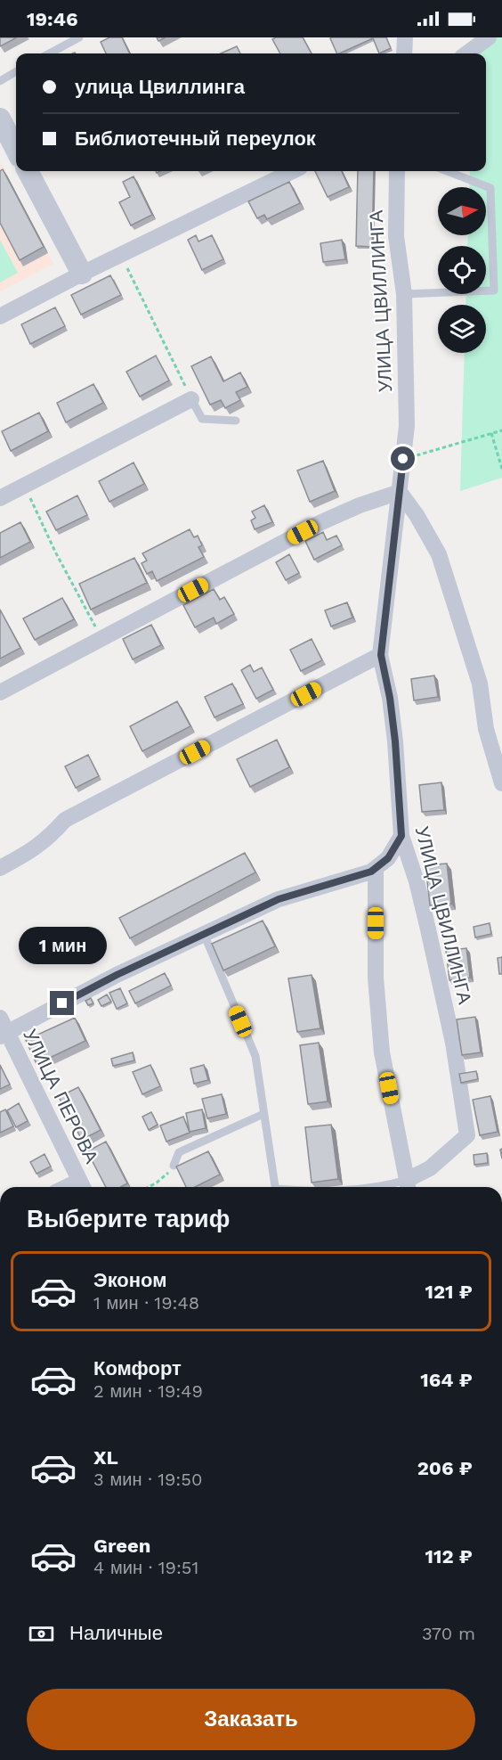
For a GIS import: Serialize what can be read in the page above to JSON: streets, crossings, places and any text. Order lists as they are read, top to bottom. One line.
{"streets":{"street":["УЛИЦА ЦВИЛЛИНГА","УЛИЦА ПЕРОВА"]},"north":"right","page":{"status":"19:46","banner":["улица Цвиллинга","Библиотечный переулок"],"bubble":"1 мин","heading":"Выберите тариф","list":[{"name":"Эконом","note":"1 мин · 19:48","value":"121 ₽"},{"name":"Комфорт","note":"2 мин · 19:49","value":"164 ₽"},{"name":"XL","note":"3 мин · 19:50","value":"206 ₽"},{"name":"Green","note":"4 мин · 19:51","value":"112 ₽"}],"pay":["Наличные","370 m"],"buttons":"Заказать"}}
